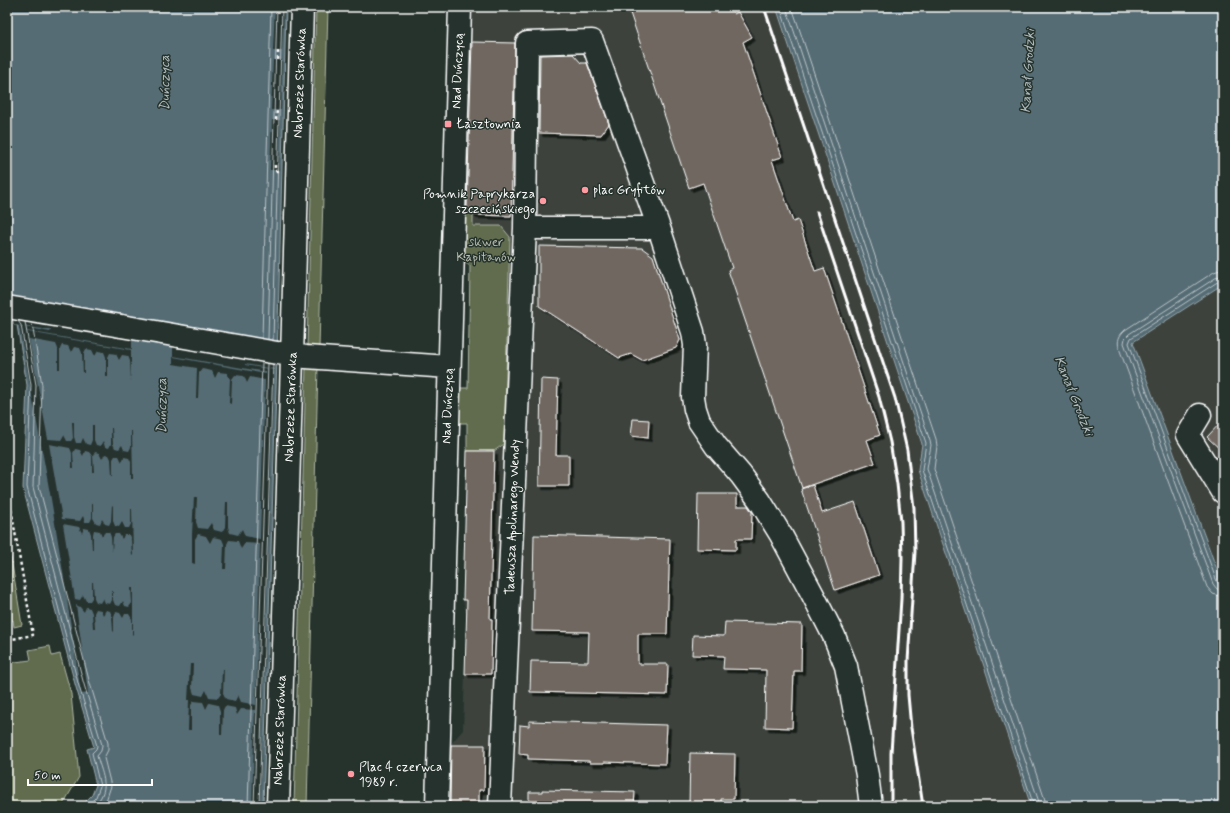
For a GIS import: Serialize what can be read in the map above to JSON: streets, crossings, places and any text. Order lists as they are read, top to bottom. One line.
{"streets":{"street":["Nad Duńczycą","Nabrzeże Starówka","Tadeusza Apolinarego Wendy"]},"water":["Kanał Grodzki","Duńczyca"],"parks":["skwer Kapitanów"],"places":{"transit":["Łasztownia"],"other":["plac Gryfitów","Pomnik Paprykarza szczecińskiego","Plac 4 czerwca 1989 r."]},"scale_bar":"50 m"}
